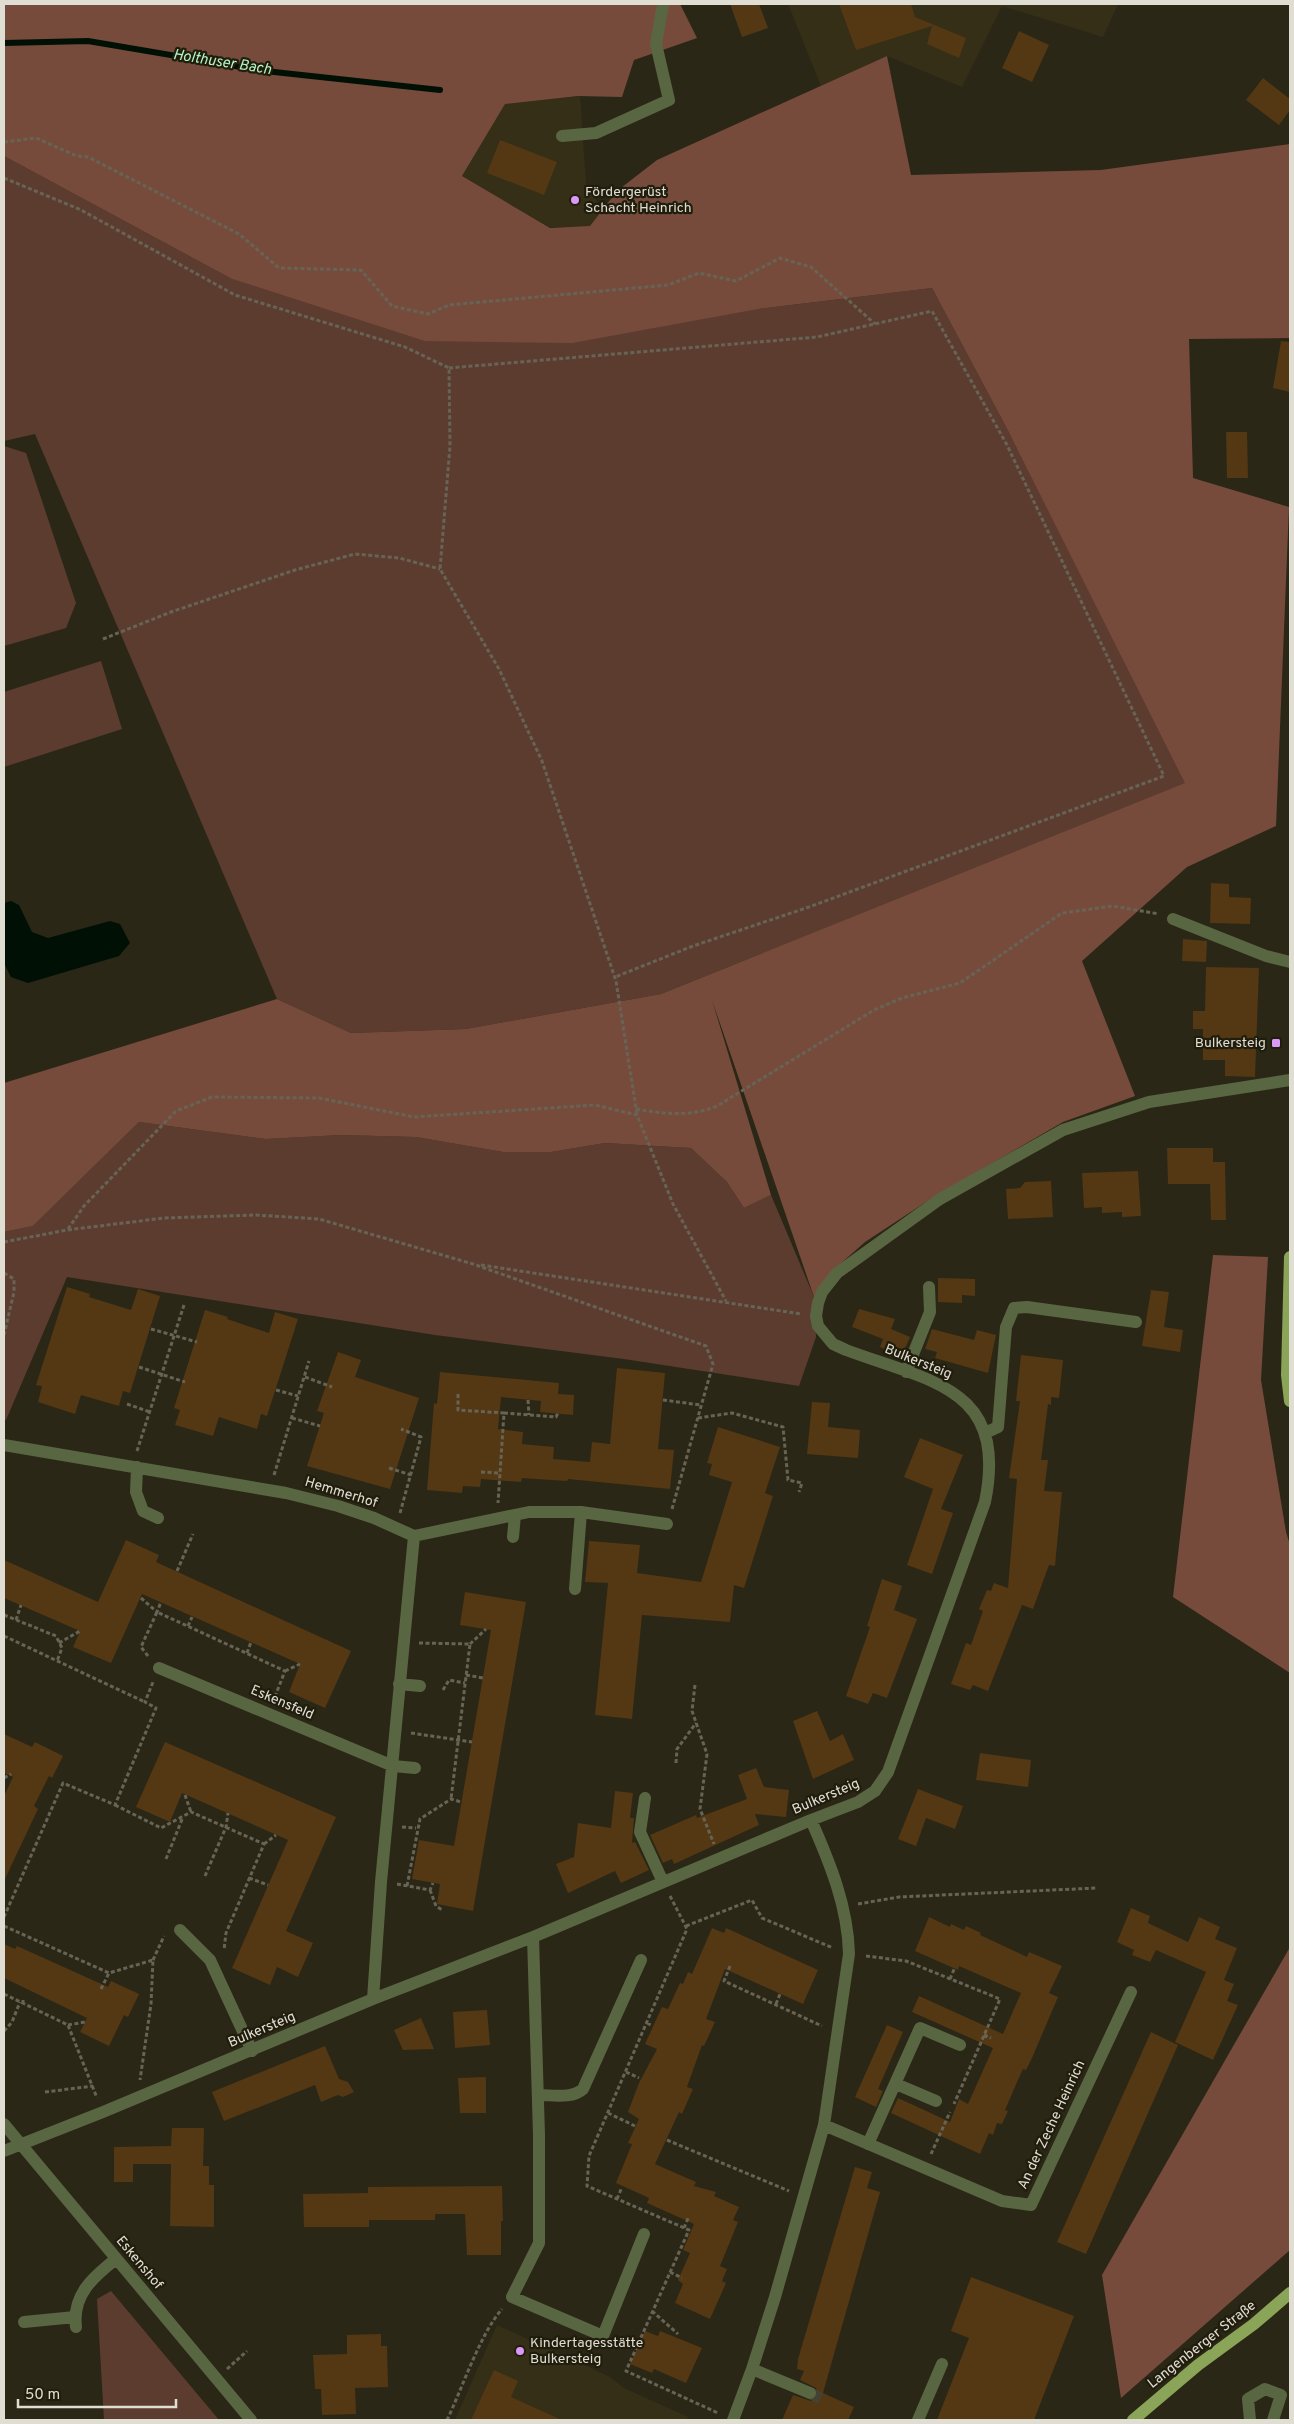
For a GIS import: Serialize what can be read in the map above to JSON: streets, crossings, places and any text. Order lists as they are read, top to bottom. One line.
{"streets":{"main road":["Langenberger Straße"],"street":["Bulkersteig","Hemmerhof","Eskensfeld","An der Zeche Heinrich","Eskenshof"]},"crossings":[["Bulkersteig","Eskenshof"]],"water":["Holthuser Bach"],"places":{"other":["Fördergerüst Schacht Heinrich","Kindertagesstätte Bulkersteig"],"transit":["Bulkersteig"]},"scale_bar":"50 m"}
